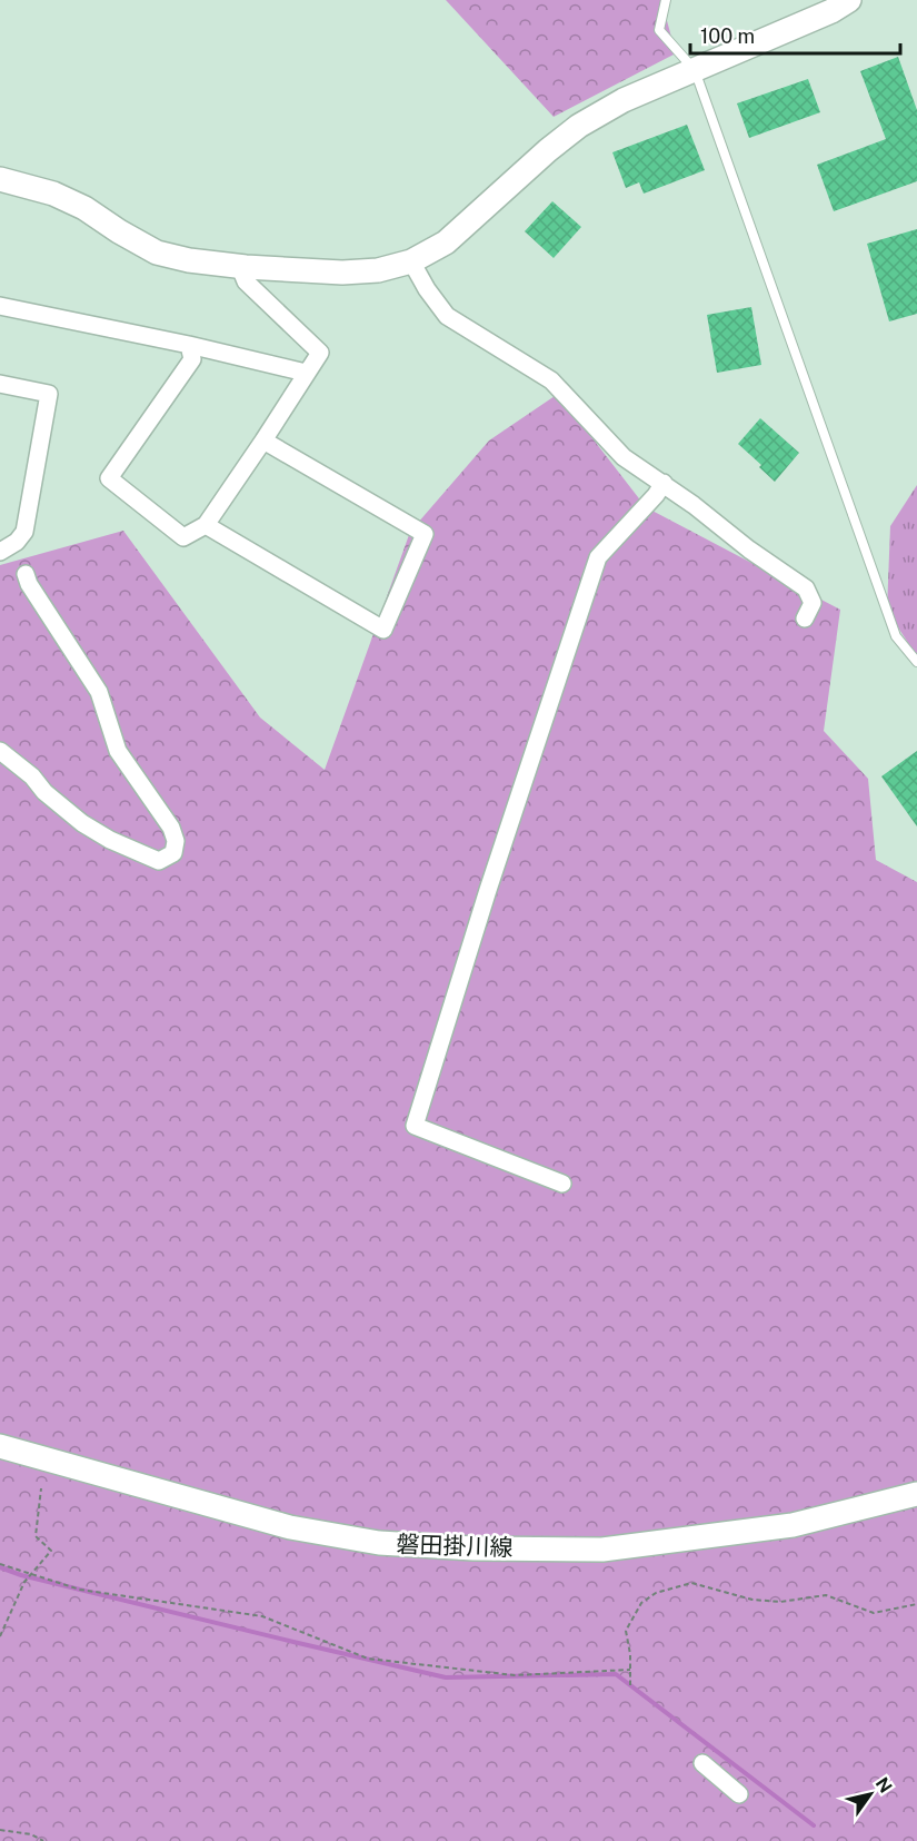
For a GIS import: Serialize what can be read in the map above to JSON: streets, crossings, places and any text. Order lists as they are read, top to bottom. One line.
{"streets":{"street":["磐田掛川線"]},"scale_bar":"100 m","north":"top right"}
